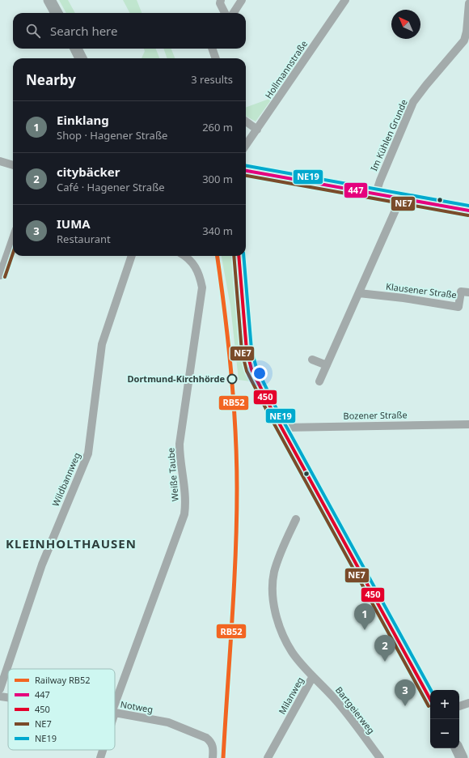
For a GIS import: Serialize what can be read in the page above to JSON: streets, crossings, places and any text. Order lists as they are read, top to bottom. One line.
{"streets":{"street":["Hollmannstraße","Im Kühlen Grunde","Klausener Straße","Bozener Straße","Weiße Taube","Wildbannweg","Milanweg","Notweg","Bartgeierweg"]},"crossings":[["Milanweg","Bartgeierweg"]],"districts":["KLEINHOLTHAUSEN"],"places":["Dortmund-Kirchhörde"],"lines":["transit line NE19","transit line 447","transit line NE7","rail line RB52","transit line 450"],"legend":["Railway RB52","447","450","NE7","NE19"],"north":"top left","page":{"search":"Search here","heading":["Nearby","3 results"],"list":[{"mark":"1","name":"Einklang","note":"Shop · Hagener Straße","value":"260 m"},{"mark":"2","name":"citybäcker","note":"Café · Hagener Straße","value":"300 m"},{"mark":"3","name":"IUMA","note":"Restaurant","value":"340 m"}],"pins":["1","2","3"],"map_buttons":["+","−"]}}
